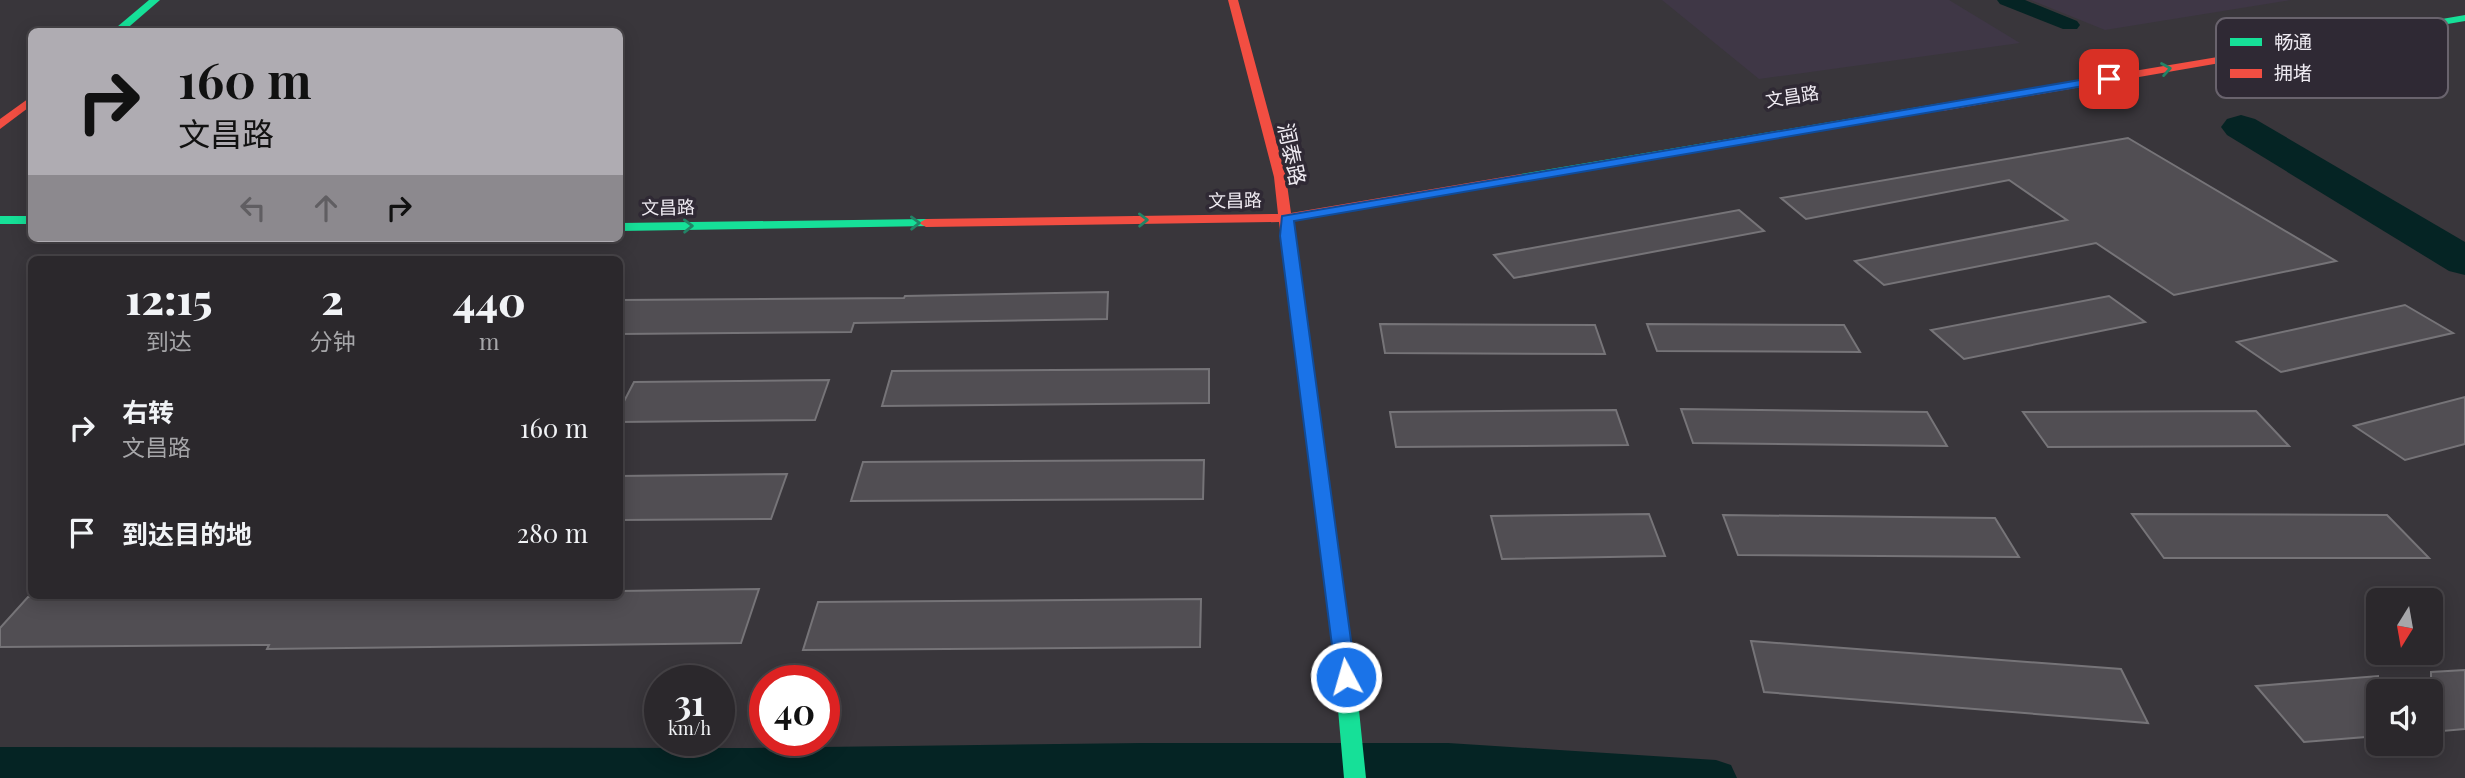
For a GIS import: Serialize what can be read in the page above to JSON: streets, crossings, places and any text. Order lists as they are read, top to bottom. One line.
{"streets":{"main road":["文昌路","润泰路"]},"crossings":[["文昌路","润泰路"]],"legend":["畅通","拥堵"],"north":"bottom","page":{"turn":["160 m","文昌路"],"eta":["12:15","到达","2","分钟","440","m"],"list":[{"name":"右转","note":"文昌路","value":"160 m"},{"name":"到达目的地","value":"280 m"}],"speed":"31 km/h","limit":"40"}}
